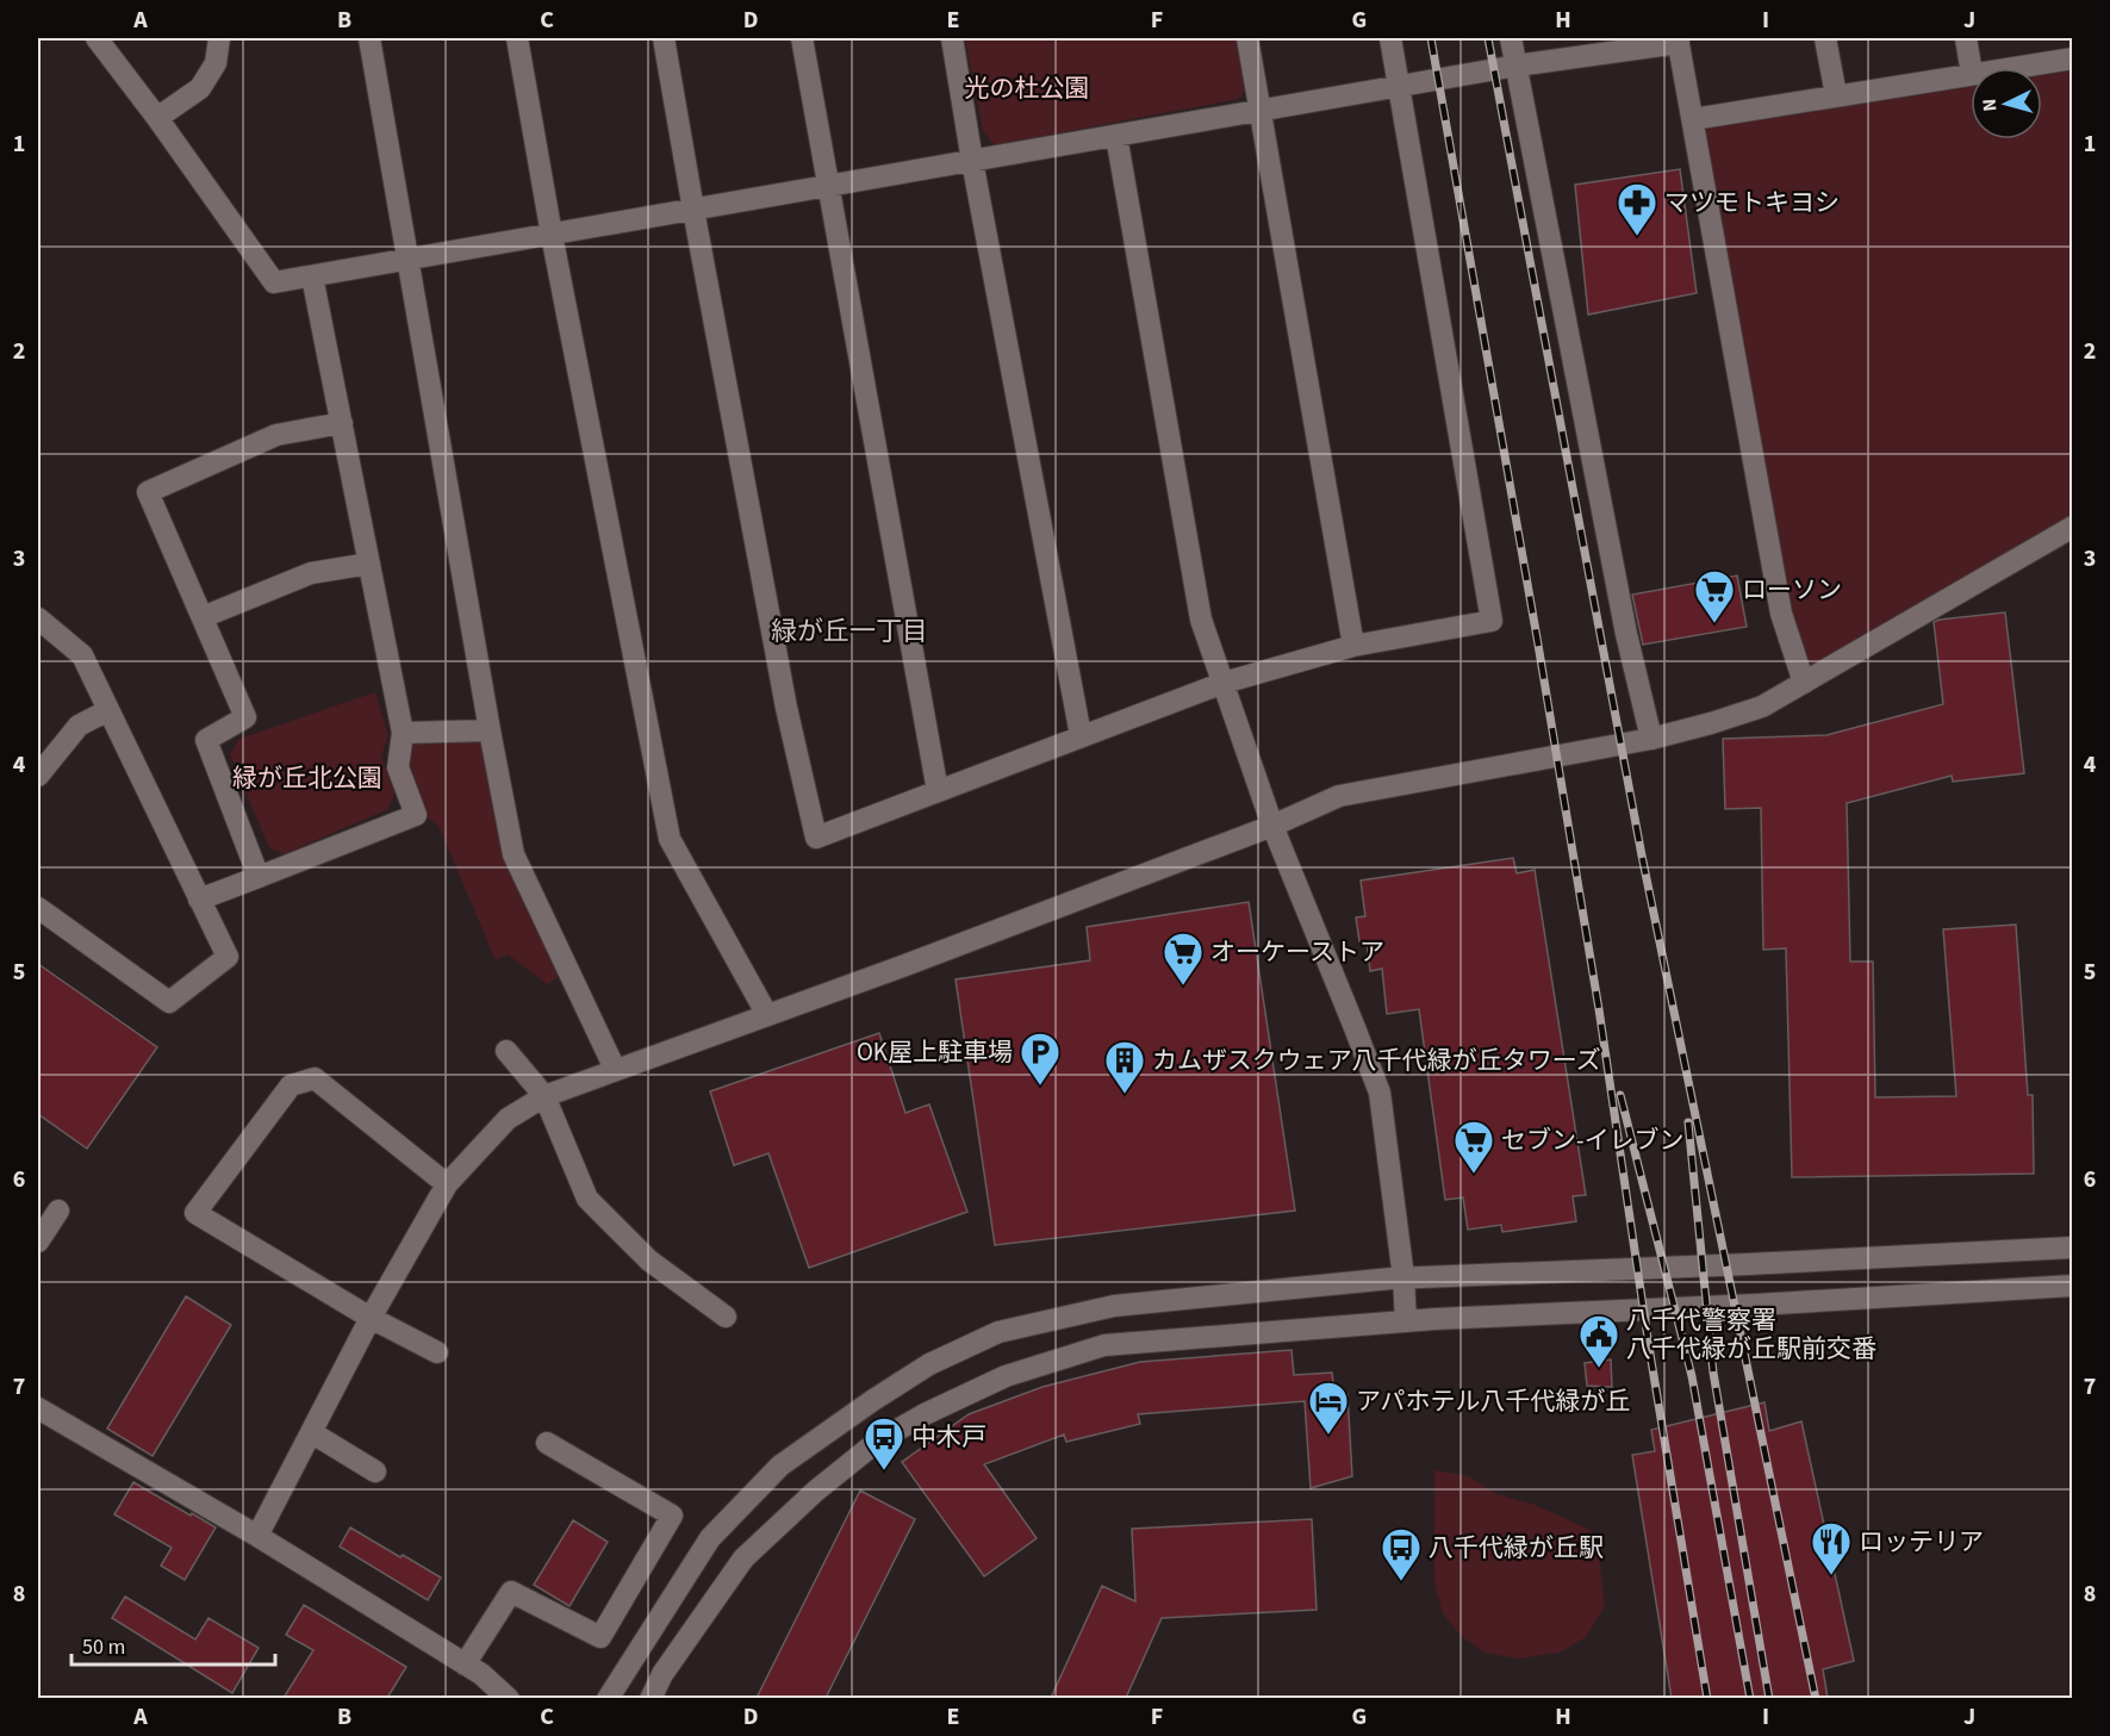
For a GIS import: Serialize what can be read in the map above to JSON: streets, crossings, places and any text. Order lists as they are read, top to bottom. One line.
{"districts":["緑が丘一丁目"],"parks":["光の杜公園","緑が丘北公園"],"places":{"pharmacy":["マツモトキヨシ"],"supermarket":["ローソン","オーケーストア","セブン-イレブン"],"parking":["OK屋上駐車場"],"building":["カムザスクウェア八千代緑が丘タワーズ"],"public building":["八千代警察署 八千代緑が丘駅前交番"],"hotel":["アパホテル八千代緑が丘"],"bus stop":["中木戸","八千代緑が丘駅"],"restaurant":["ロッテリア"]},"scale_bar":"50 m","north":"left","grid":{"columns":["A","B","C","D","E","F","G","H","I","J"],"rows":["1","2","3","4","5","6","7","8"]}}
